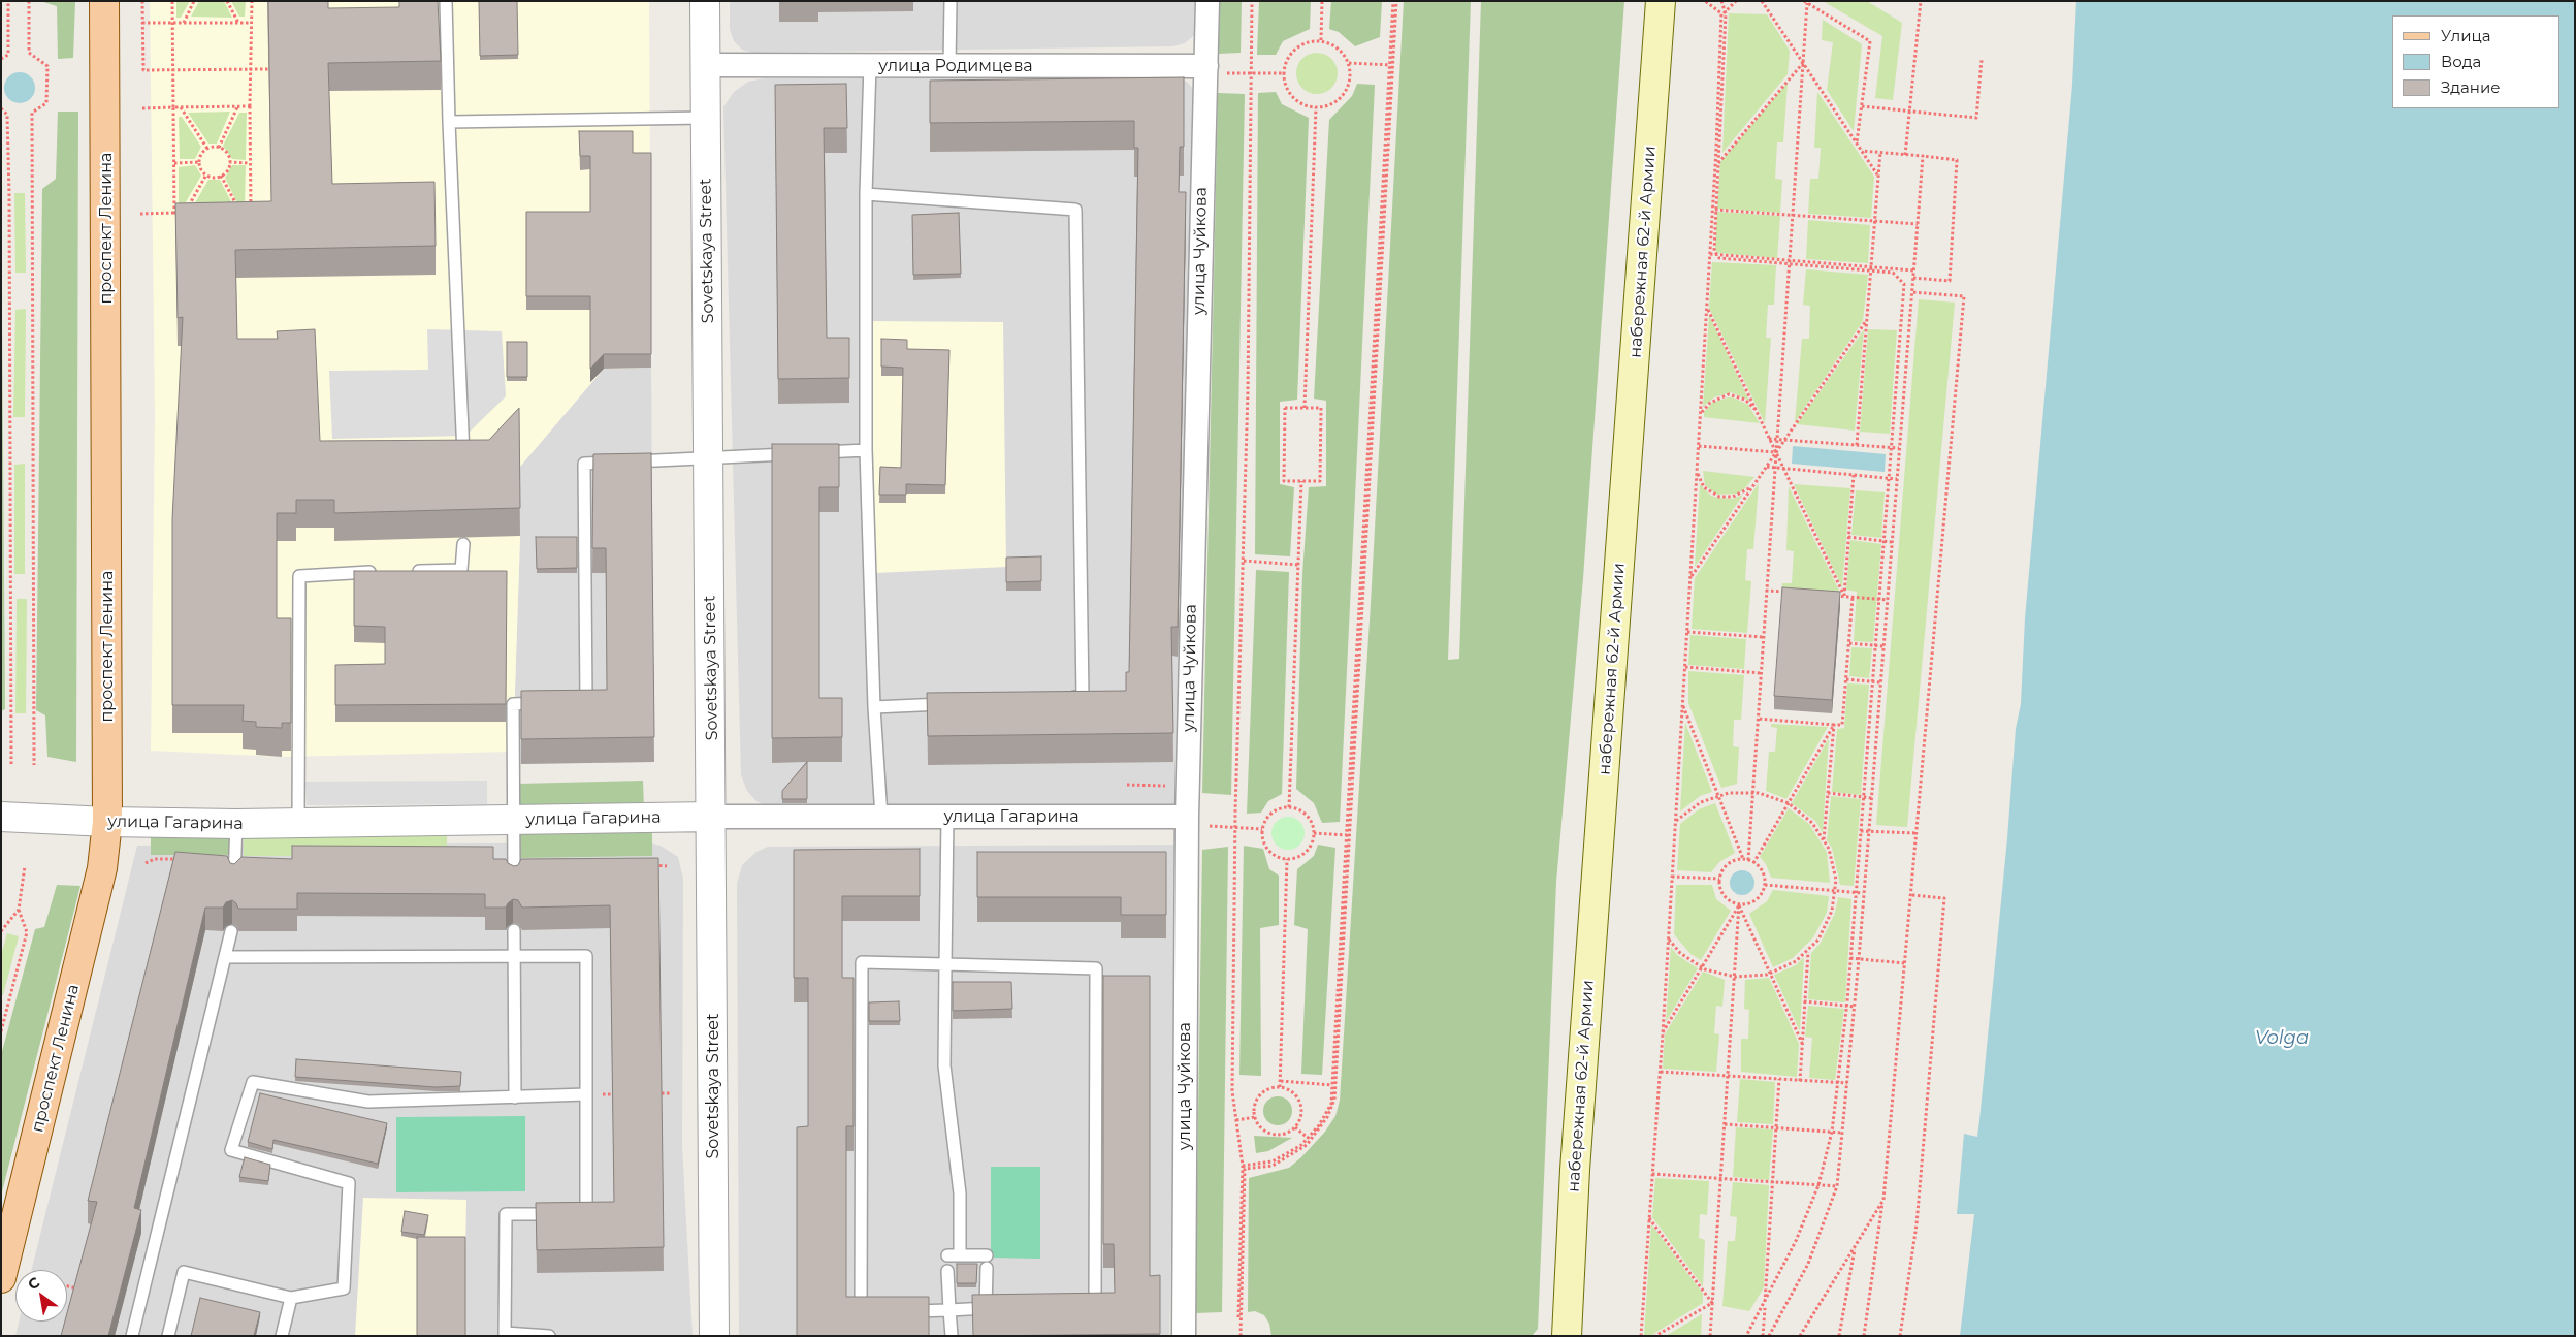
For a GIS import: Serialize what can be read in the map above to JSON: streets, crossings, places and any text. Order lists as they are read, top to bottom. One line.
{"streets":{"main road":["проспект Ленина","набережная 62-й Армии"],"street":["улица Родимцева","Sovetskaya Street","улица Чуйкова","улица Гагарина"]},"crossings":[["улица Родимцева","Sovetskaya Street"],["улица Родимцева","улица Чуйкова"],["проспект Ленина","улица Гагарина"],["Sovetskaya Street","улица Гагарина"],["улица Чуйкова","улица Гагарина"]],"water":["Volga"],"legend":["Улица","Вода","Здание"],"north":"top left"}
